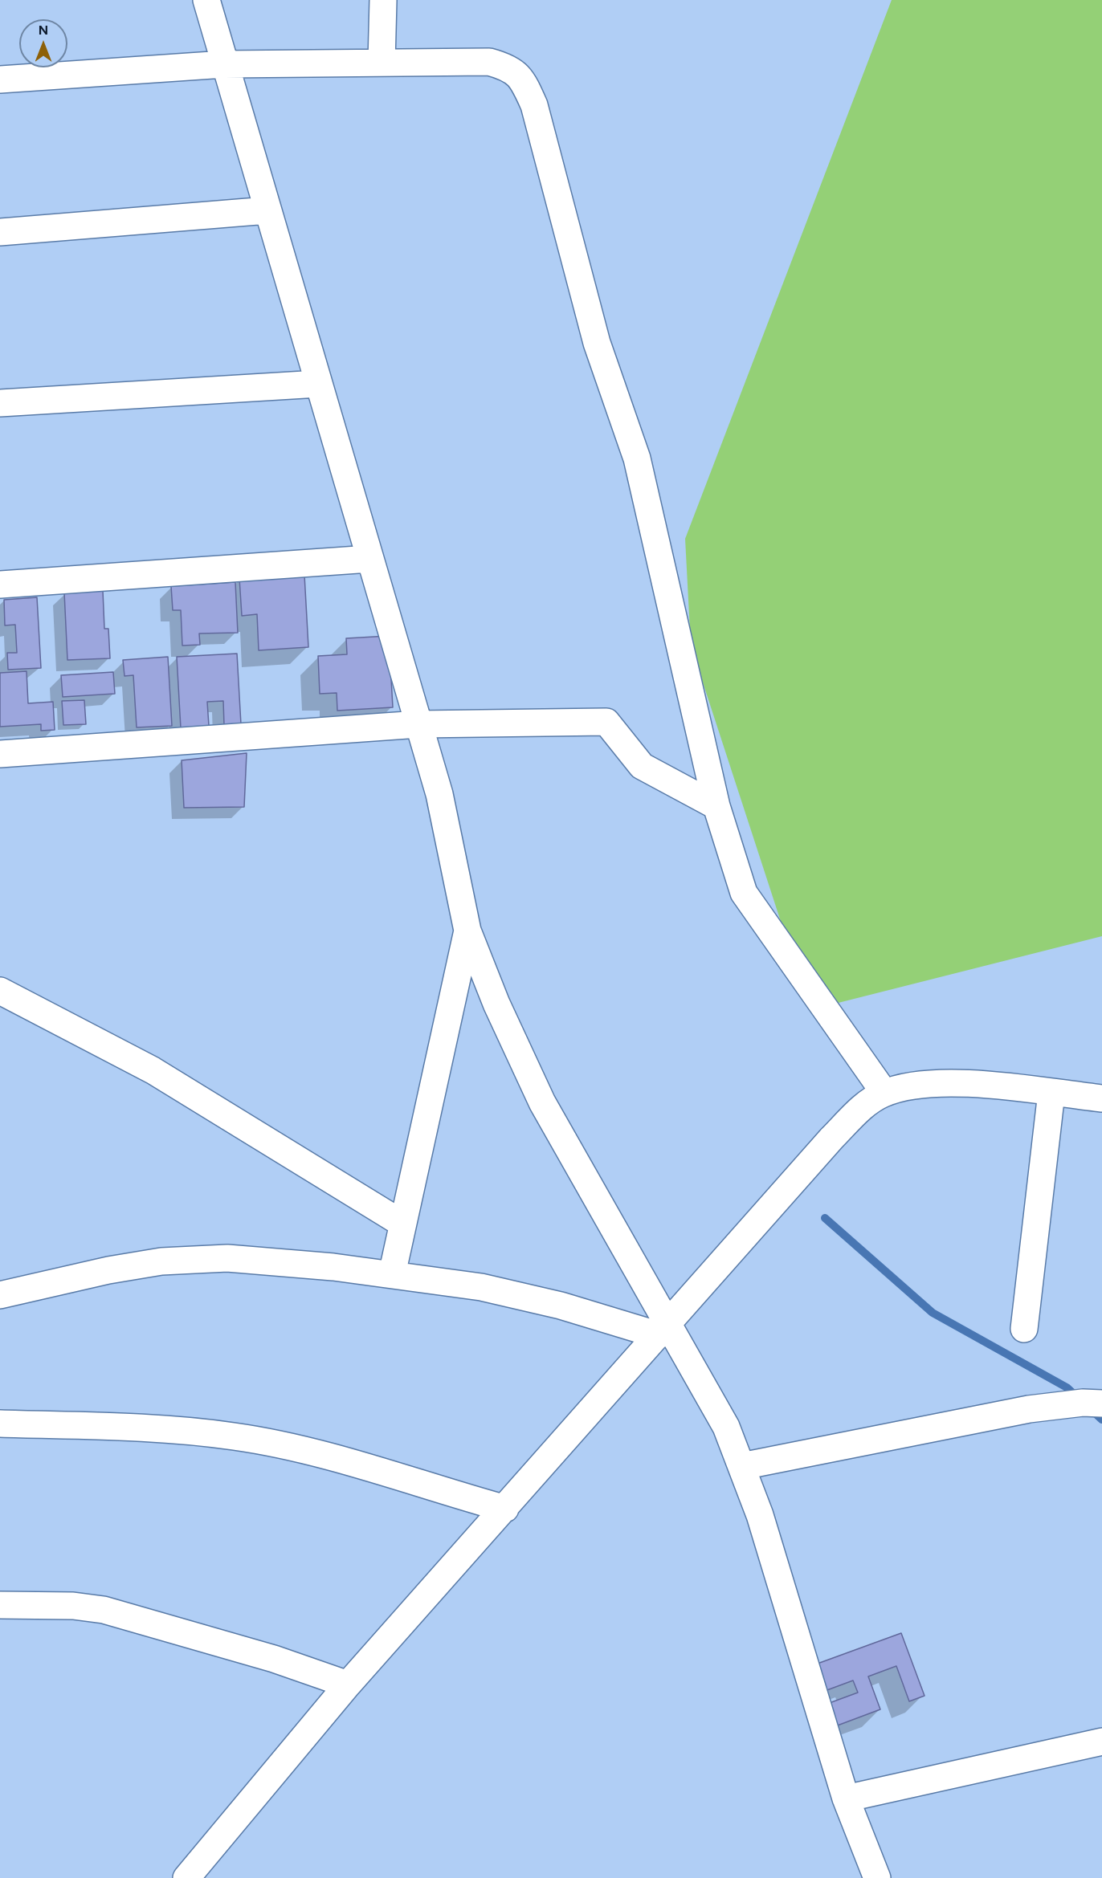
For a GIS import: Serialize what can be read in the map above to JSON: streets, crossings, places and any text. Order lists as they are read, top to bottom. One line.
{"north":"top"}
